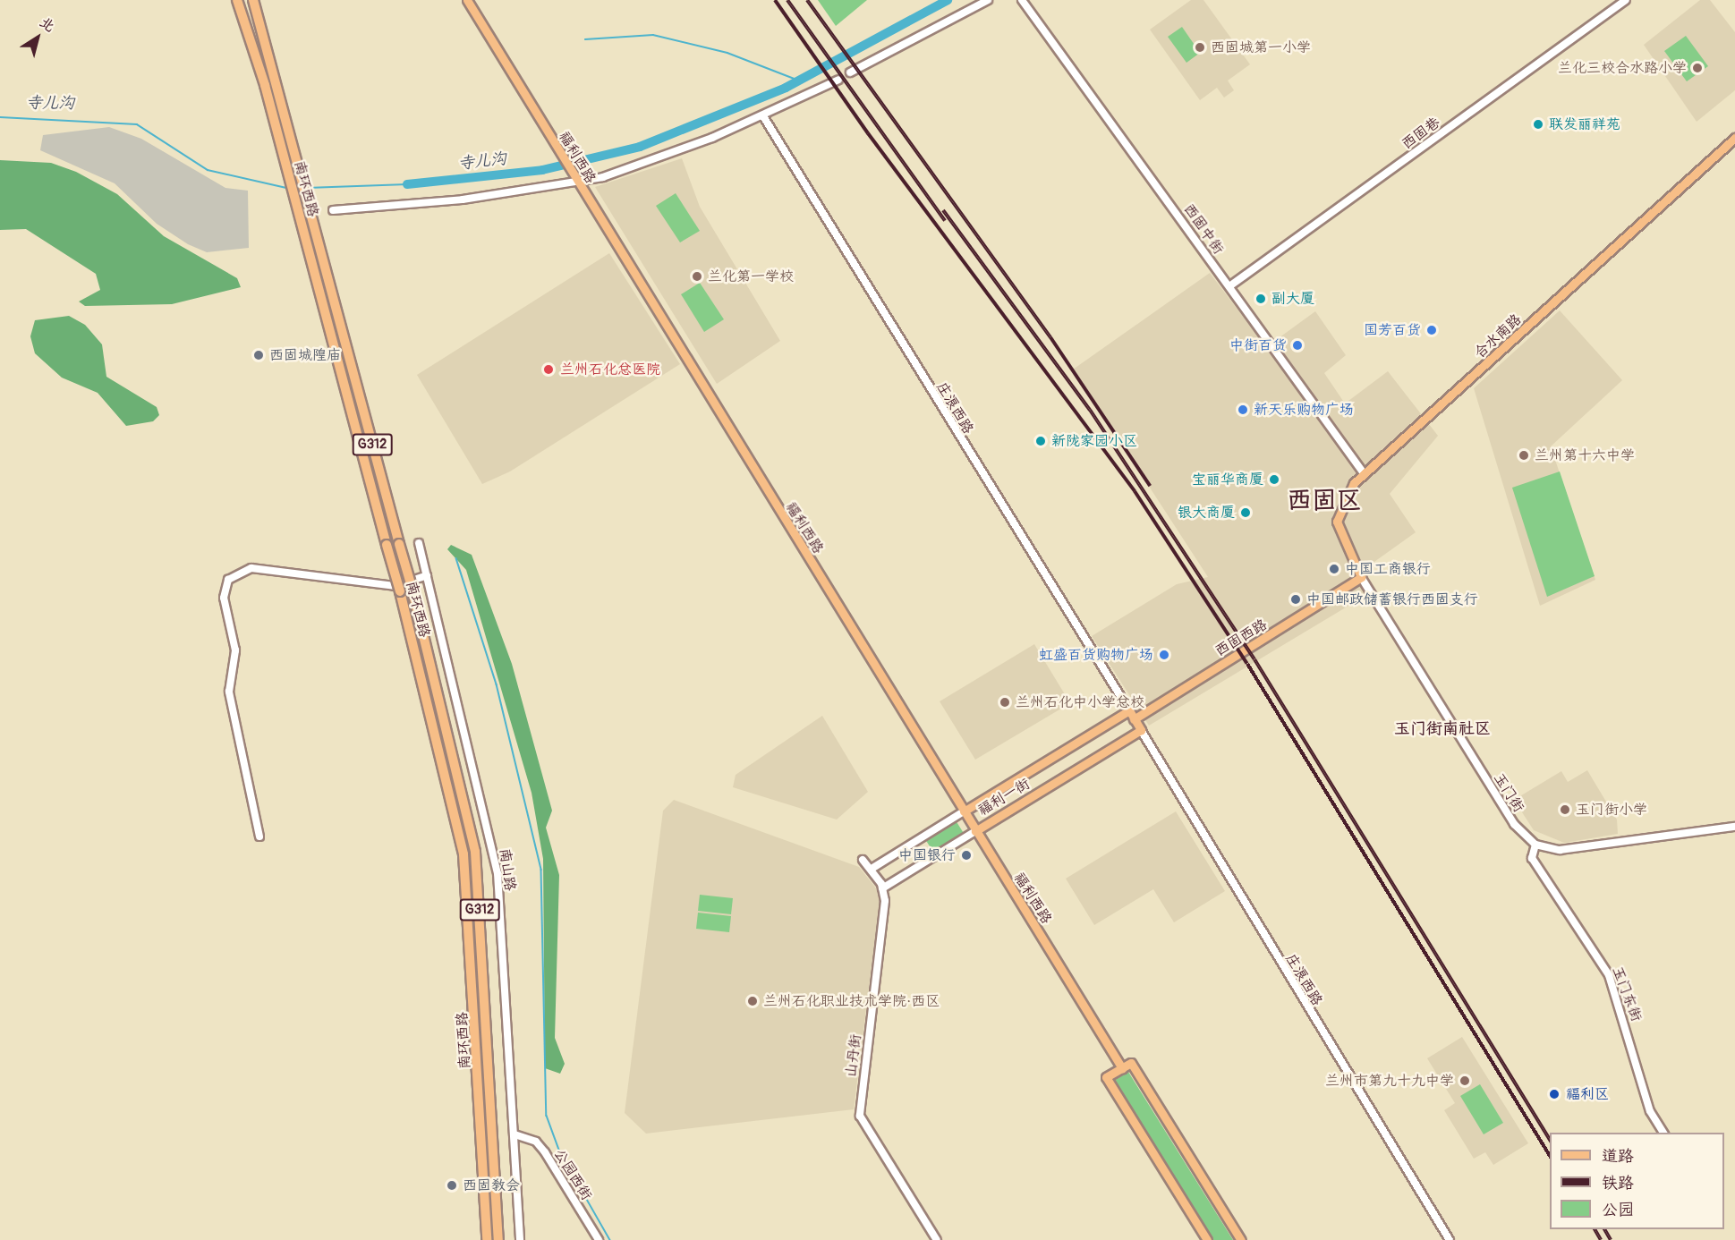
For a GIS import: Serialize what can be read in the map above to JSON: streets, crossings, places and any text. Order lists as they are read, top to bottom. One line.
{"streets":{"highway":["南环西路","G312"],"main road":["福利西路","合水南路","西固西路","福利一街"],"street":["西固巷","西固中街","庄浪西路","玉门街","南山路","玉门东街","山丹街","公园西街"]},"crossings":[["西固巷","西固中街"],["福利西路","福利一街"],["西固中街","合水南路"],["合水南路","西固西路"],["合水南路","玉门街"],["庄浪西路","福利一街"],["西固西路","玉门街"],["玉门街","玉门东街"],["福利一街","山丹街"],["南山路","公园西街"]],"districts":["西固区","玉门街南社区"],"water":["寺儿沟"],"places":["西固城第一小学","兰化三校合水路小学","联发丽祥苑","兰化第一学校","副大厦","国芳百货","中街百货","西固城隍庙","兰州石化总医院","新天乐购物广场","新陇家园小区","兰州第十六中学","宝丽华商厦","银大商厦","中国工商银行","中国邮政储蓄银行西固支行","虹盛百货购物广场","兰州石化中小学总校","玉门街小学","中国银行","兰州石化职业技术学院·西区","兰州市第九十九中学","福利区","西固教会"],"legend":["道路","铁路","公园"],"north":"top right"}
